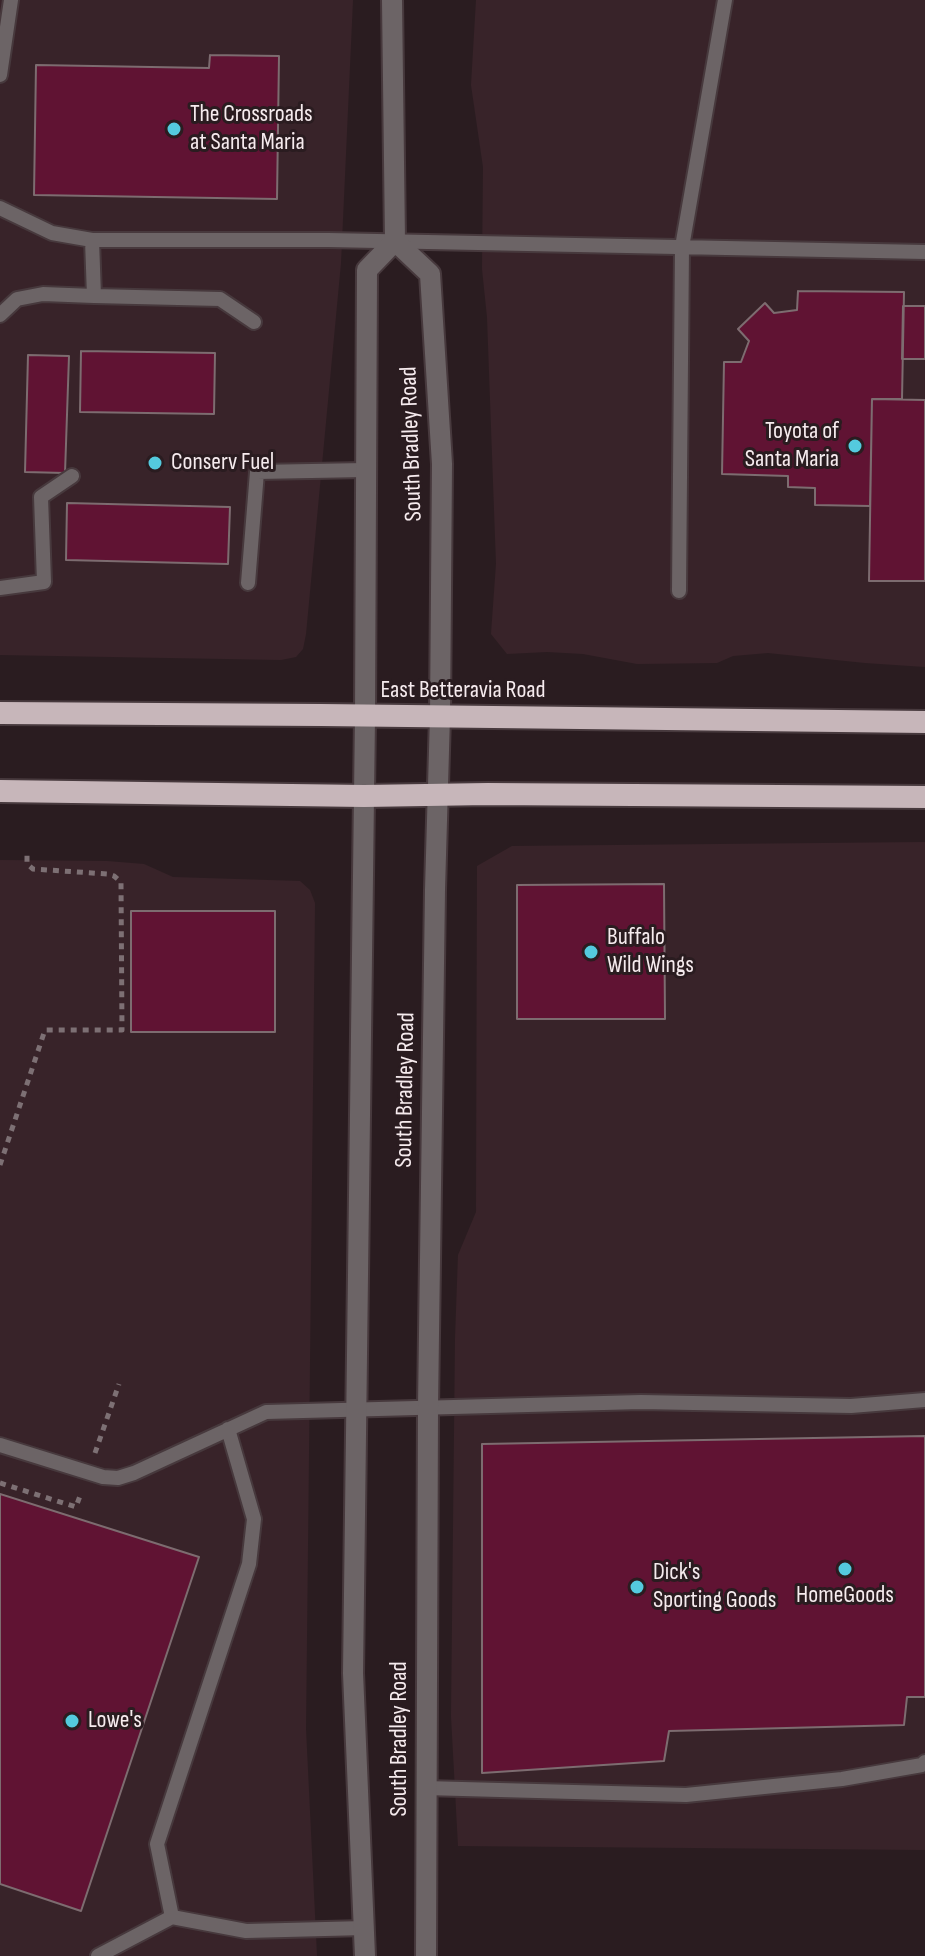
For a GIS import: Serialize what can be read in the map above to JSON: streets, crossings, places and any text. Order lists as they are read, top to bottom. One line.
{"streets":{"highway":["East Betteravia Road"],"street":["South Bradley Road"]},"crossings":[["South Bradley Road","East Betteravia Road"]],"places":["The Crossroads at Santa Maria","Toyota of Santa Maria","Conserv Fuel","Buffalo Wild Wings","HomeGoods","Dick's Sporting Goods","Lowe's"]}
